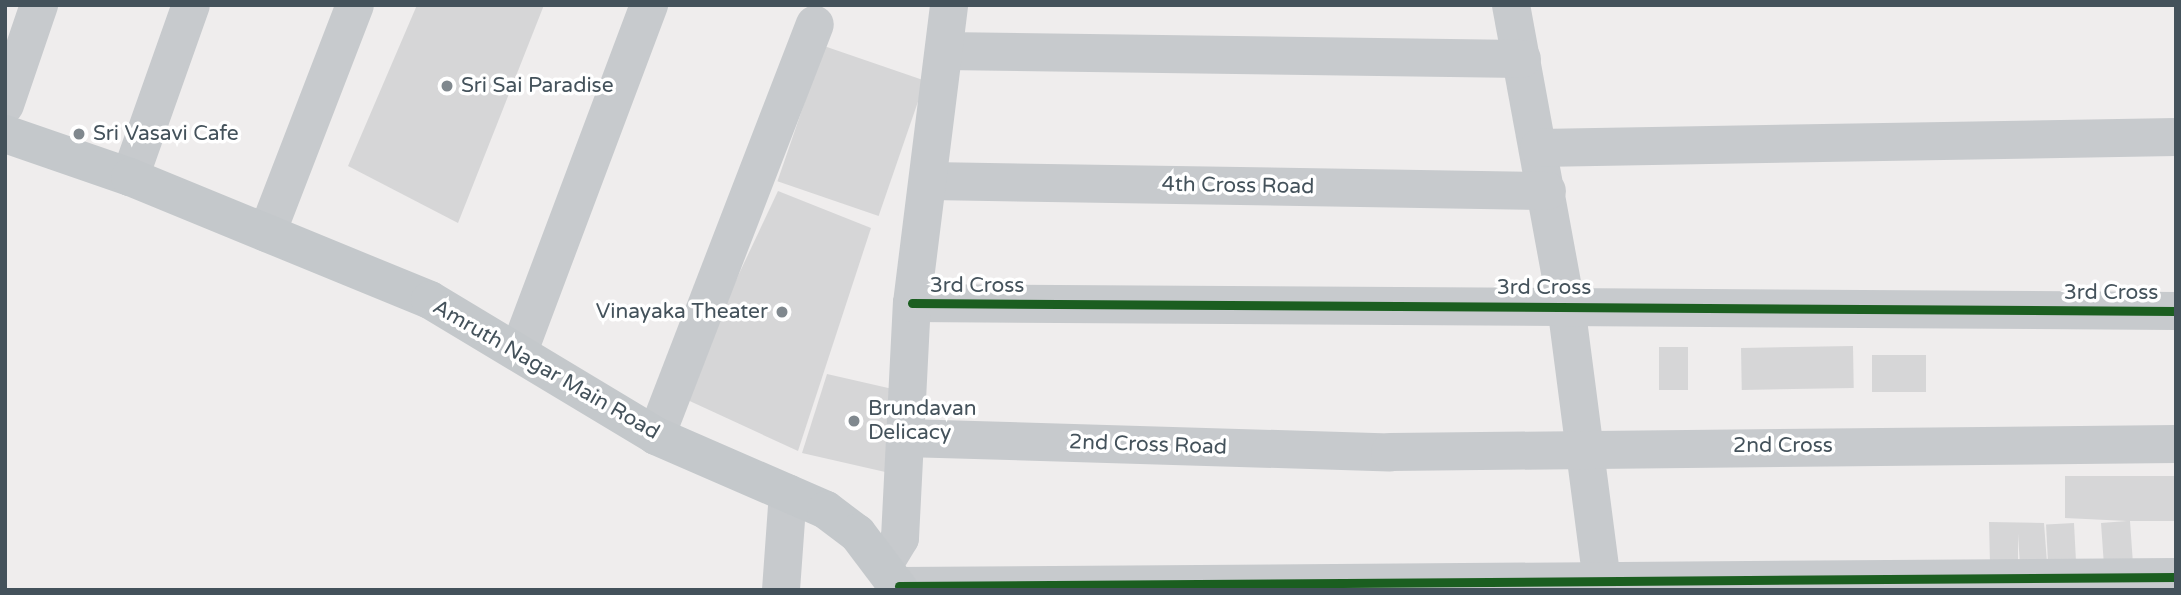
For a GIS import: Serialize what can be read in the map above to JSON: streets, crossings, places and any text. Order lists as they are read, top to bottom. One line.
{"streets":{"main road":["Amruth Nagar Main Road"],"street":["4th Cross Road","3rd Cross","2nd Cross Road","2nd Cross"]},"crossings":[["2nd Cross Road","2nd Cross"]],"places":["Sri Sai Paradise","Sri Vasavi Cafe","Vinayaka Theater","Brundavan Delicacy"]}
